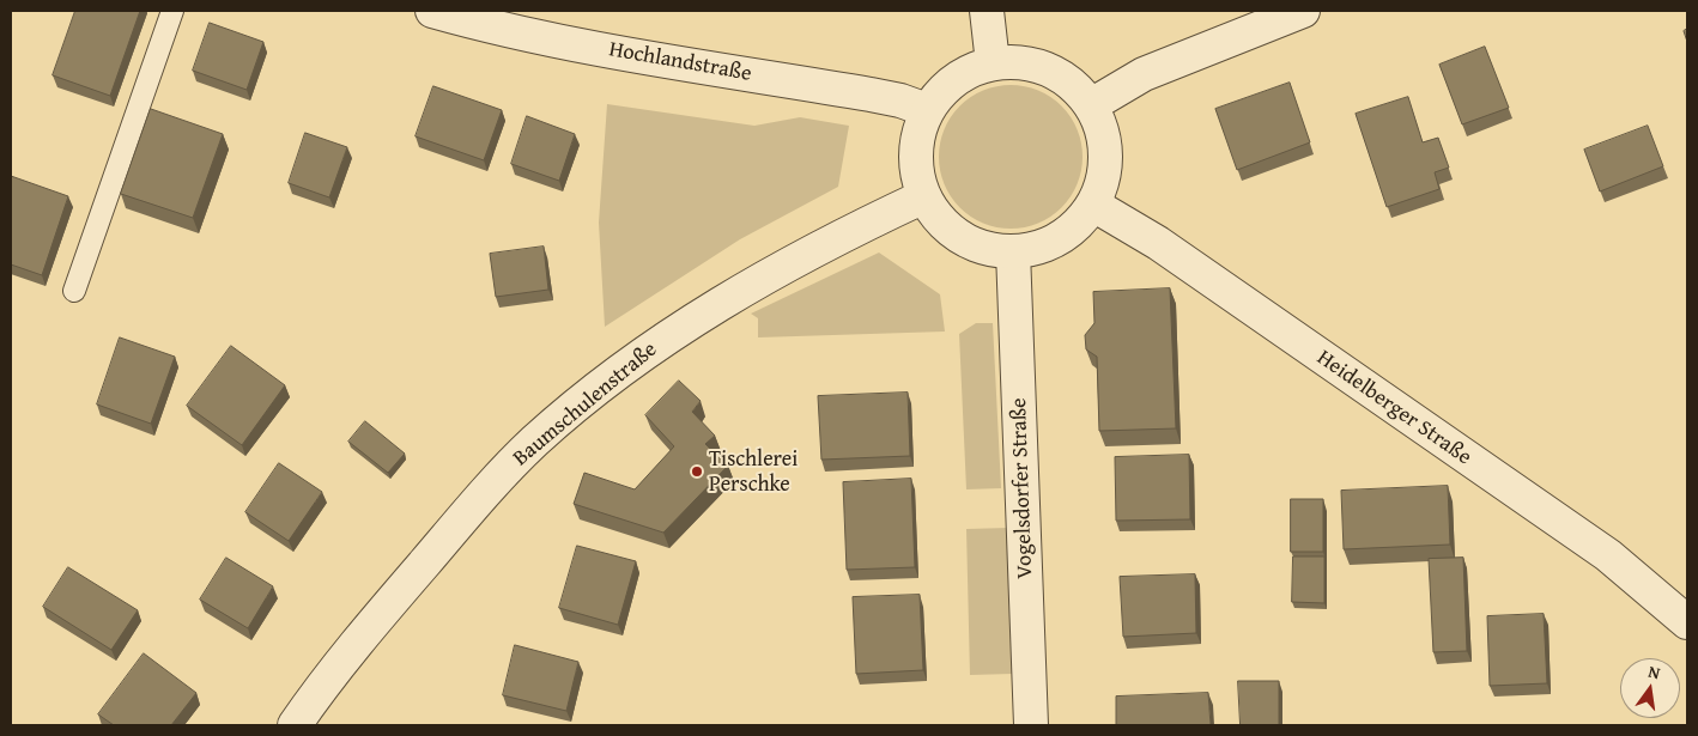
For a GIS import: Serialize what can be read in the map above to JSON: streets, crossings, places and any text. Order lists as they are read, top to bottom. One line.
{"streets":{"street":["Hochlandstraße","Baumschulenstraße","Heidelberger Straße","Vogelsdorfer Straße"]},"crossings":[["Hochlandstraße","Baumschulenstraße"],["Hochlandstraße","Heidelberger Straße"],["Hochlandstraße","Vogelsdorfer Straße"],["Baumschulenstraße","Heidelberger Straße"],["Baumschulenstraße","Vogelsdorfer Straße"],["Heidelberger Straße","Vogelsdorfer Straße"]],"places":["Tischlerei Perschke"],"north":"top"}
